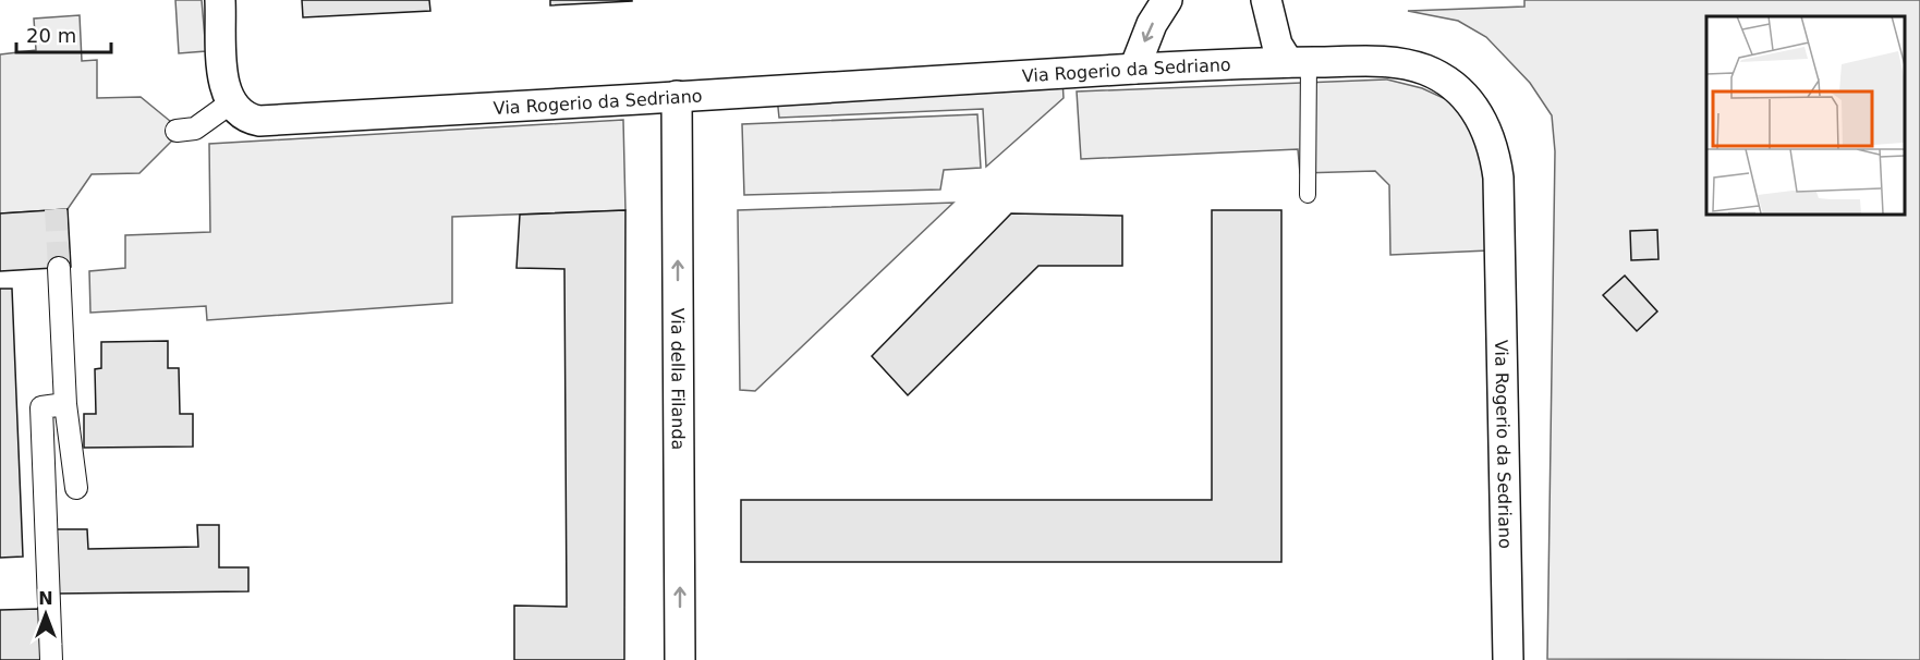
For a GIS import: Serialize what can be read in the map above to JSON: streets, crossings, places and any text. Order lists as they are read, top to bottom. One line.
{"streets":{"street":["Via Rogerio da Sedriano","Via della Filanda"]},"crossings":[["Via Rogerio da Sedriano","Via della Filanda"]],"one_way":["Via della Filanda"],"scale_bar":"20 m","north":"top"}
